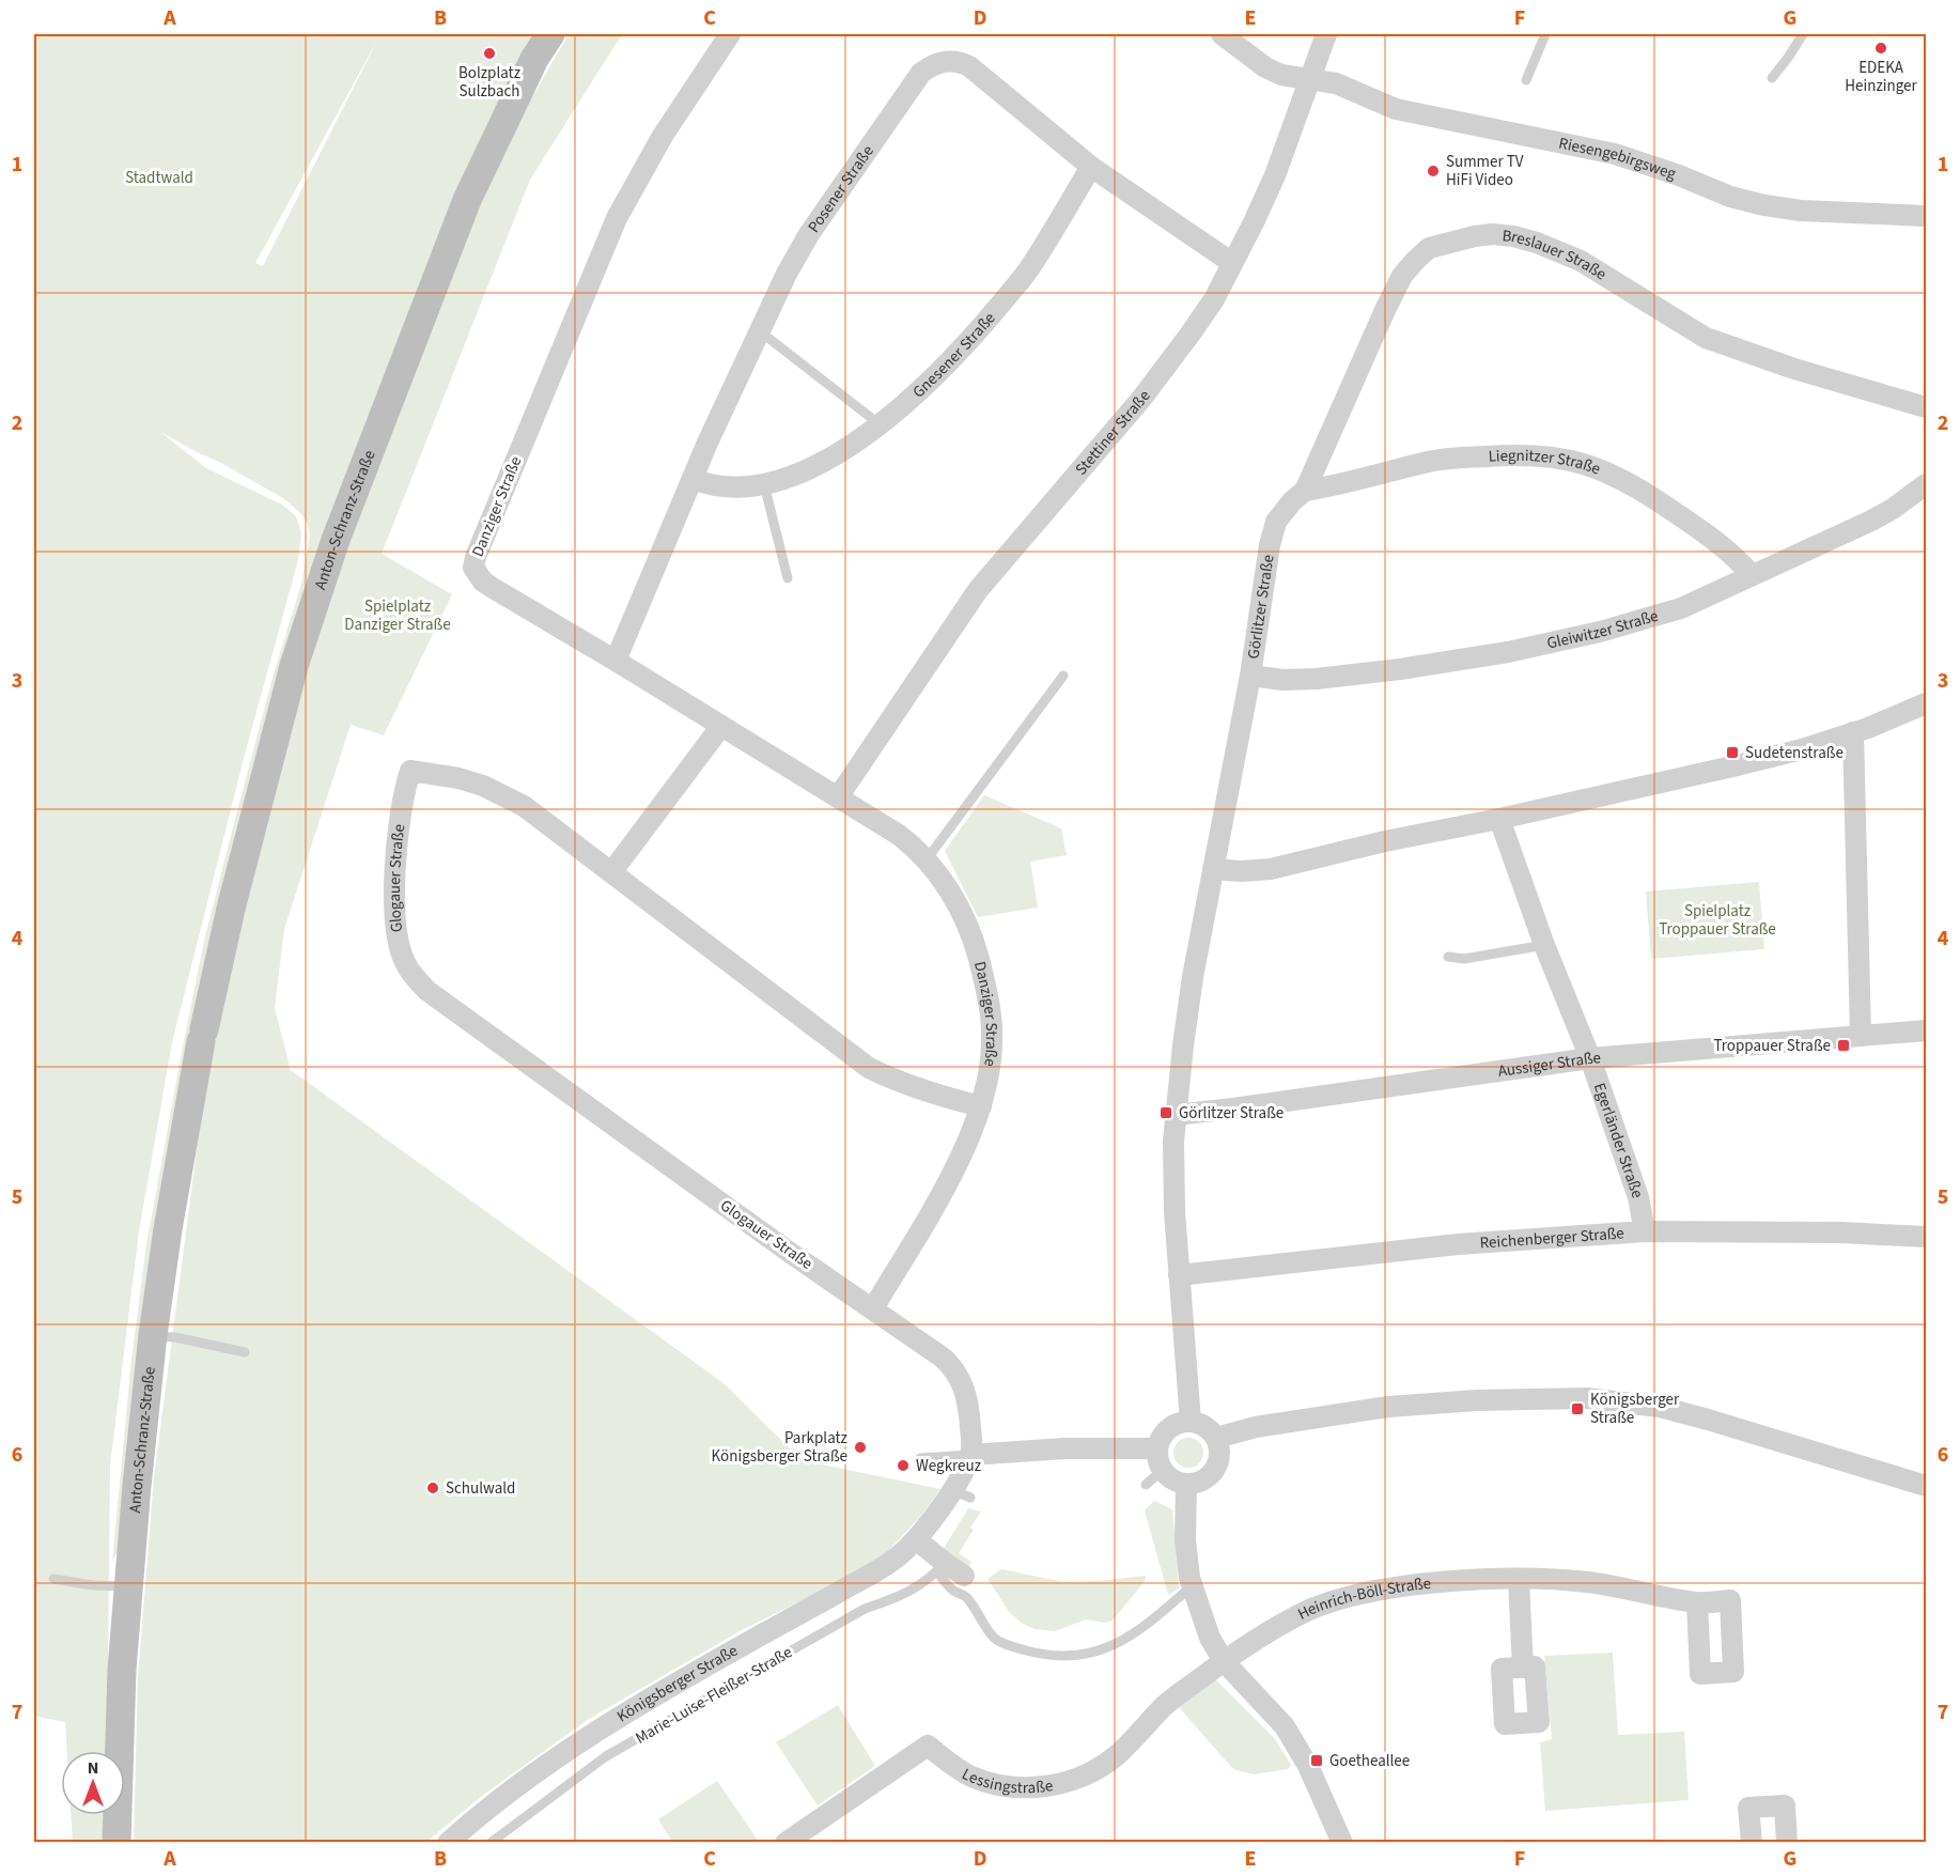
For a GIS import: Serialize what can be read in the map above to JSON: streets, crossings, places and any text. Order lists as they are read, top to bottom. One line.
{"streets":{"main road":["Anton-Schranz-Straße"],"street":["Riesengebirgsweg","Posener Straße","Breslauer Straße","Gnesener Straße","Stettiner Straße","Liegnitzer Straße","Danziger Straße","Görlitzer Straße","Gleiwitzer Straße","Glogauer Straße","Aussiger Straße","Egerländer Straße","Reichenberger Straße","Heinrich-Böll-Straße","Königsberger Straße","Lessingstraße"],"lane":["Marie-Luise-Fleißer-Straße"]},"crossings":[["Riesengebirgsweg","Stettiner Straße"],["Posener Straße","Gnesener Straße"],["Posener Straße","Stettiner Straße"],["Posener Straße","Danziger Straße"],["Breslauer Straße","Liegnitzer Straße"],["Breslauer Straße","Görlitzer Straße"],["Stettiner Straße","Danziger Straße"],["Liegnitzer Straße","Görlitzer Straße"],["Liegnitzer Straße","Gleiwitzer Straße"],["Danziger Straße","Glogauer Straße"],["Görlitzer Straße","Gleiwitzer Straße"],["Görlitzer Straße","Aussiger Straße"],["Görlitzer Straße","Reichenberger Straße"],["Glogauer Straße","Königsberger Straße"],["Aussiger Straße","Egerländer Straße"],["Egerländer Straße","Reichenberger Straße"],["Heinrich-Böll-Straße","Lessingstraße"]],"parks":["Stadtwald","Spielplatz Danziger Straße","Spielplatz Troppauer Straße"],"places":{"other":["EDEKA Heinzinger","Bolzplatz Sulzbach","Summer TV HiFi Video","Parkplatz Königsberger Straße","Wegkreuz","Schulwald"],"transit":["Sudetenstraße","Troppauer Straße","Görlitzer Straße","Königsberger Straße","Goetheallee"]},"north":"top","grid":{"columns":["A","B","C","D","E","F","G"],"rows":["1","2","3","4","5","6","7"]}}
